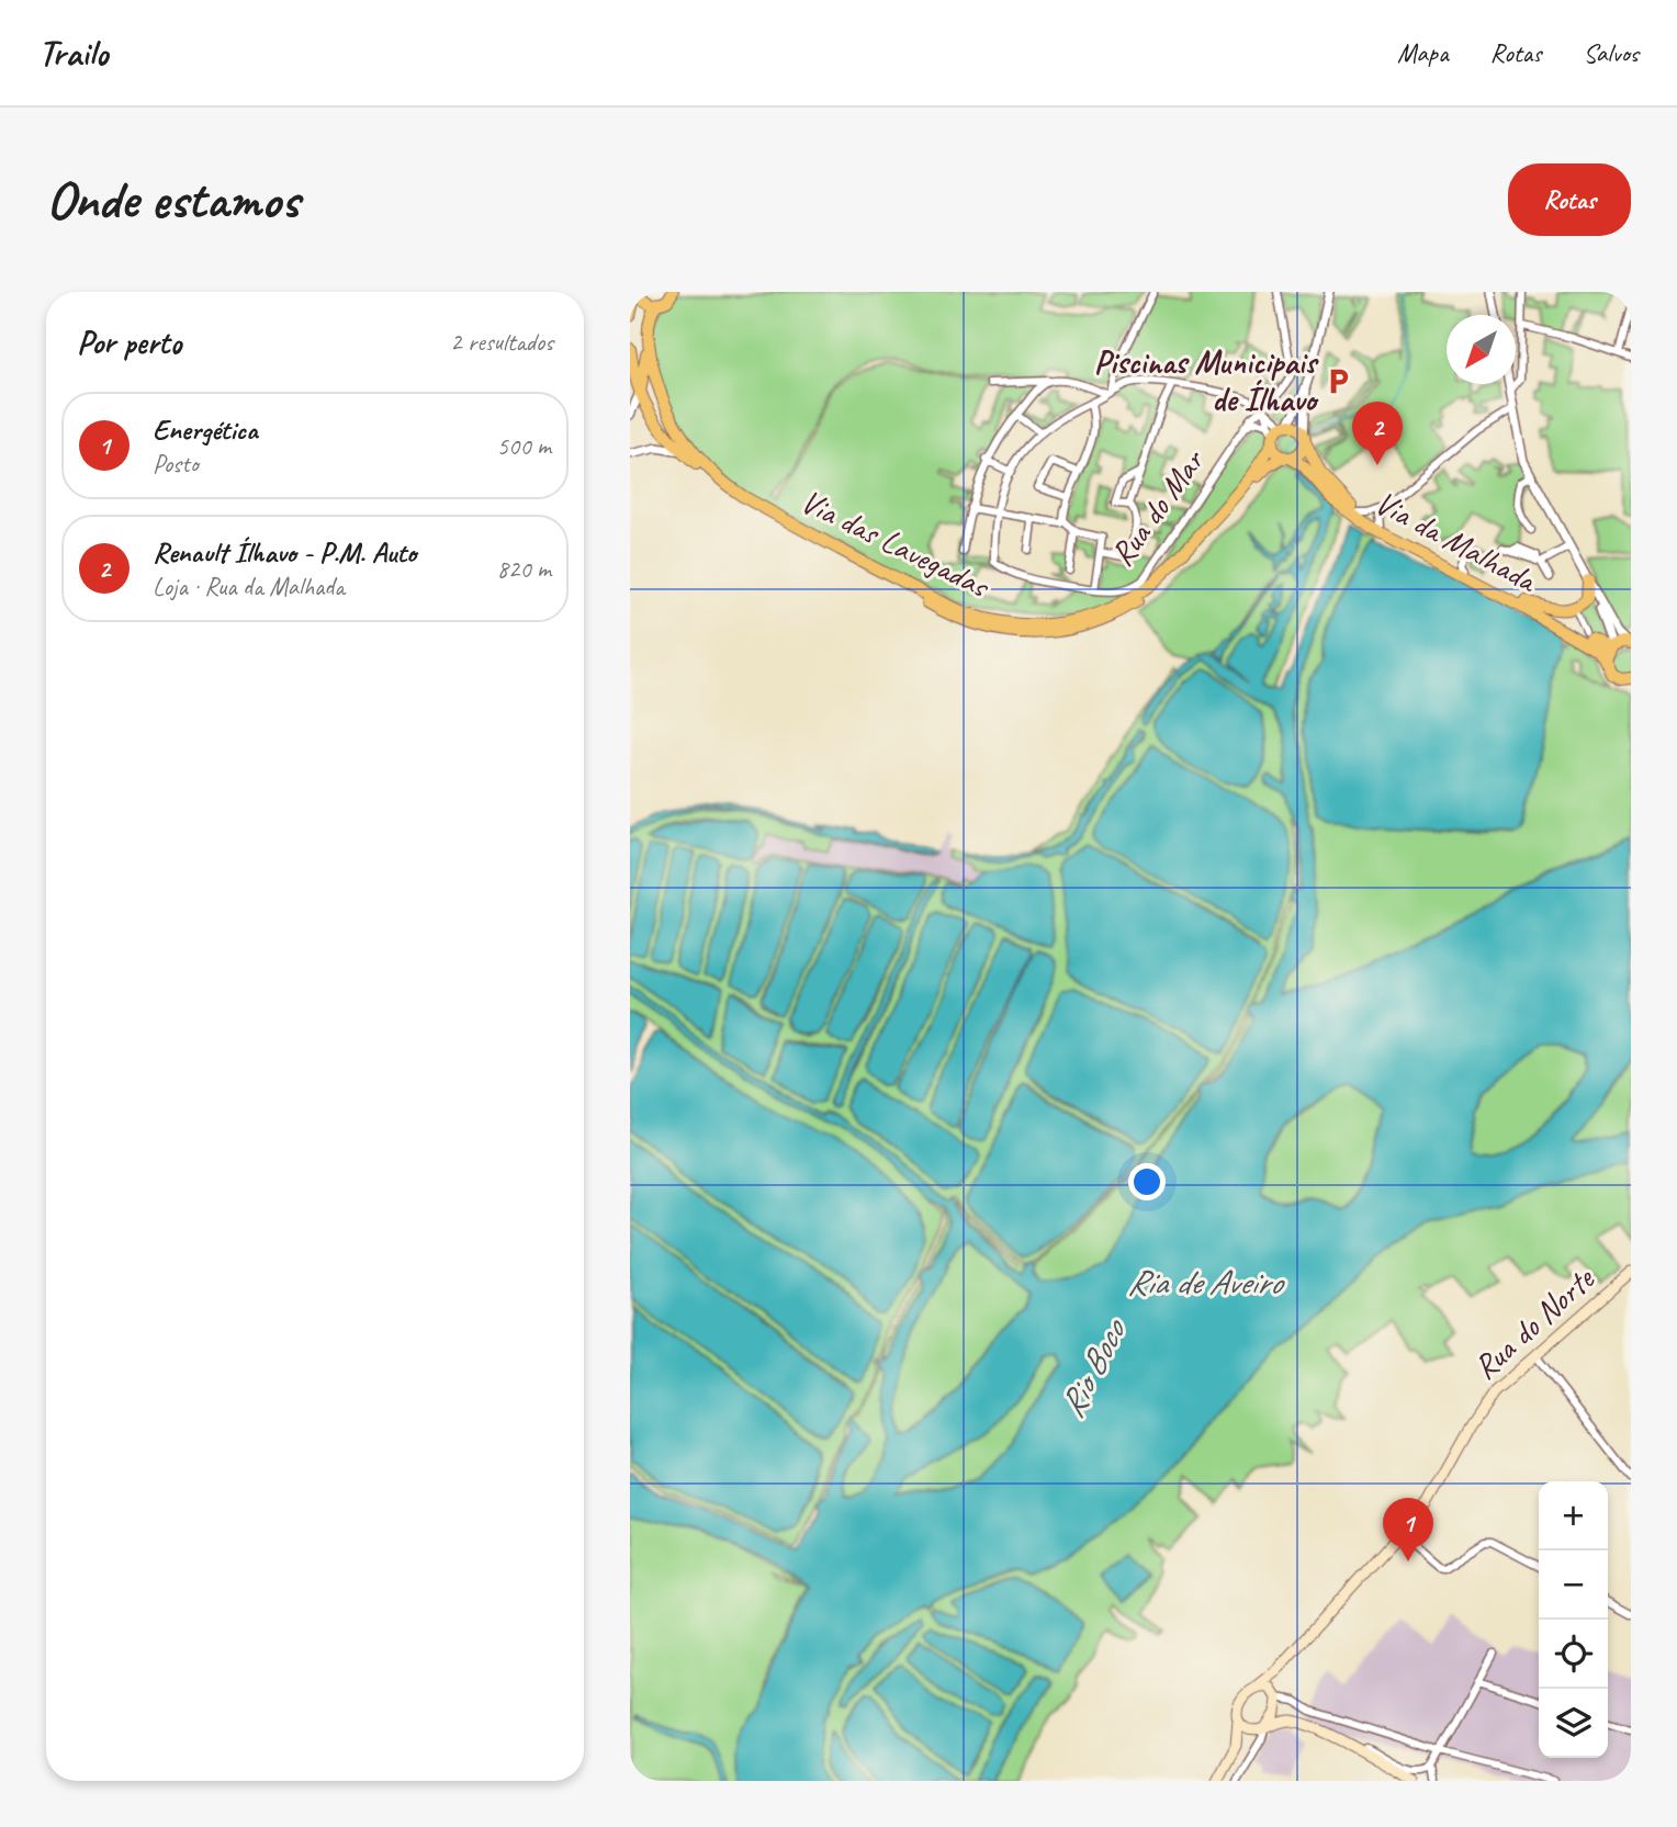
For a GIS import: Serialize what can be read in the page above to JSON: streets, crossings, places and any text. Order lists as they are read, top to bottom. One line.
{"streets":{"main road":["Via da Malhada","Via das Lavegadas","Rua do Norte"],"street":["Rua do Mar"]},"crossings":[["Via da Malhada","Via das Lavegadas"]],"water":["Ria de Aveiro","Rio Boco"],"places":{"parking":["Piscinas Municipais de Ílhavo"]},"north":"bottom left","page":{"header":"Trailo","nav":["Mapa","Rotas","Salvos"],"buttons":"Rotas","title":"Onde estamos","heading":["Por perto","2 resultados"],"list":[{"mark":"1","name":"Energética","note":"Posto","value":"500 m"},{"mark":"2","name":"Renault Ílhavo - P.M. Auto","note":"Loja · Rua da Malhada","value":"820 m"}],"pins":["2","1"],"map_buttons":["+","−"]}}
